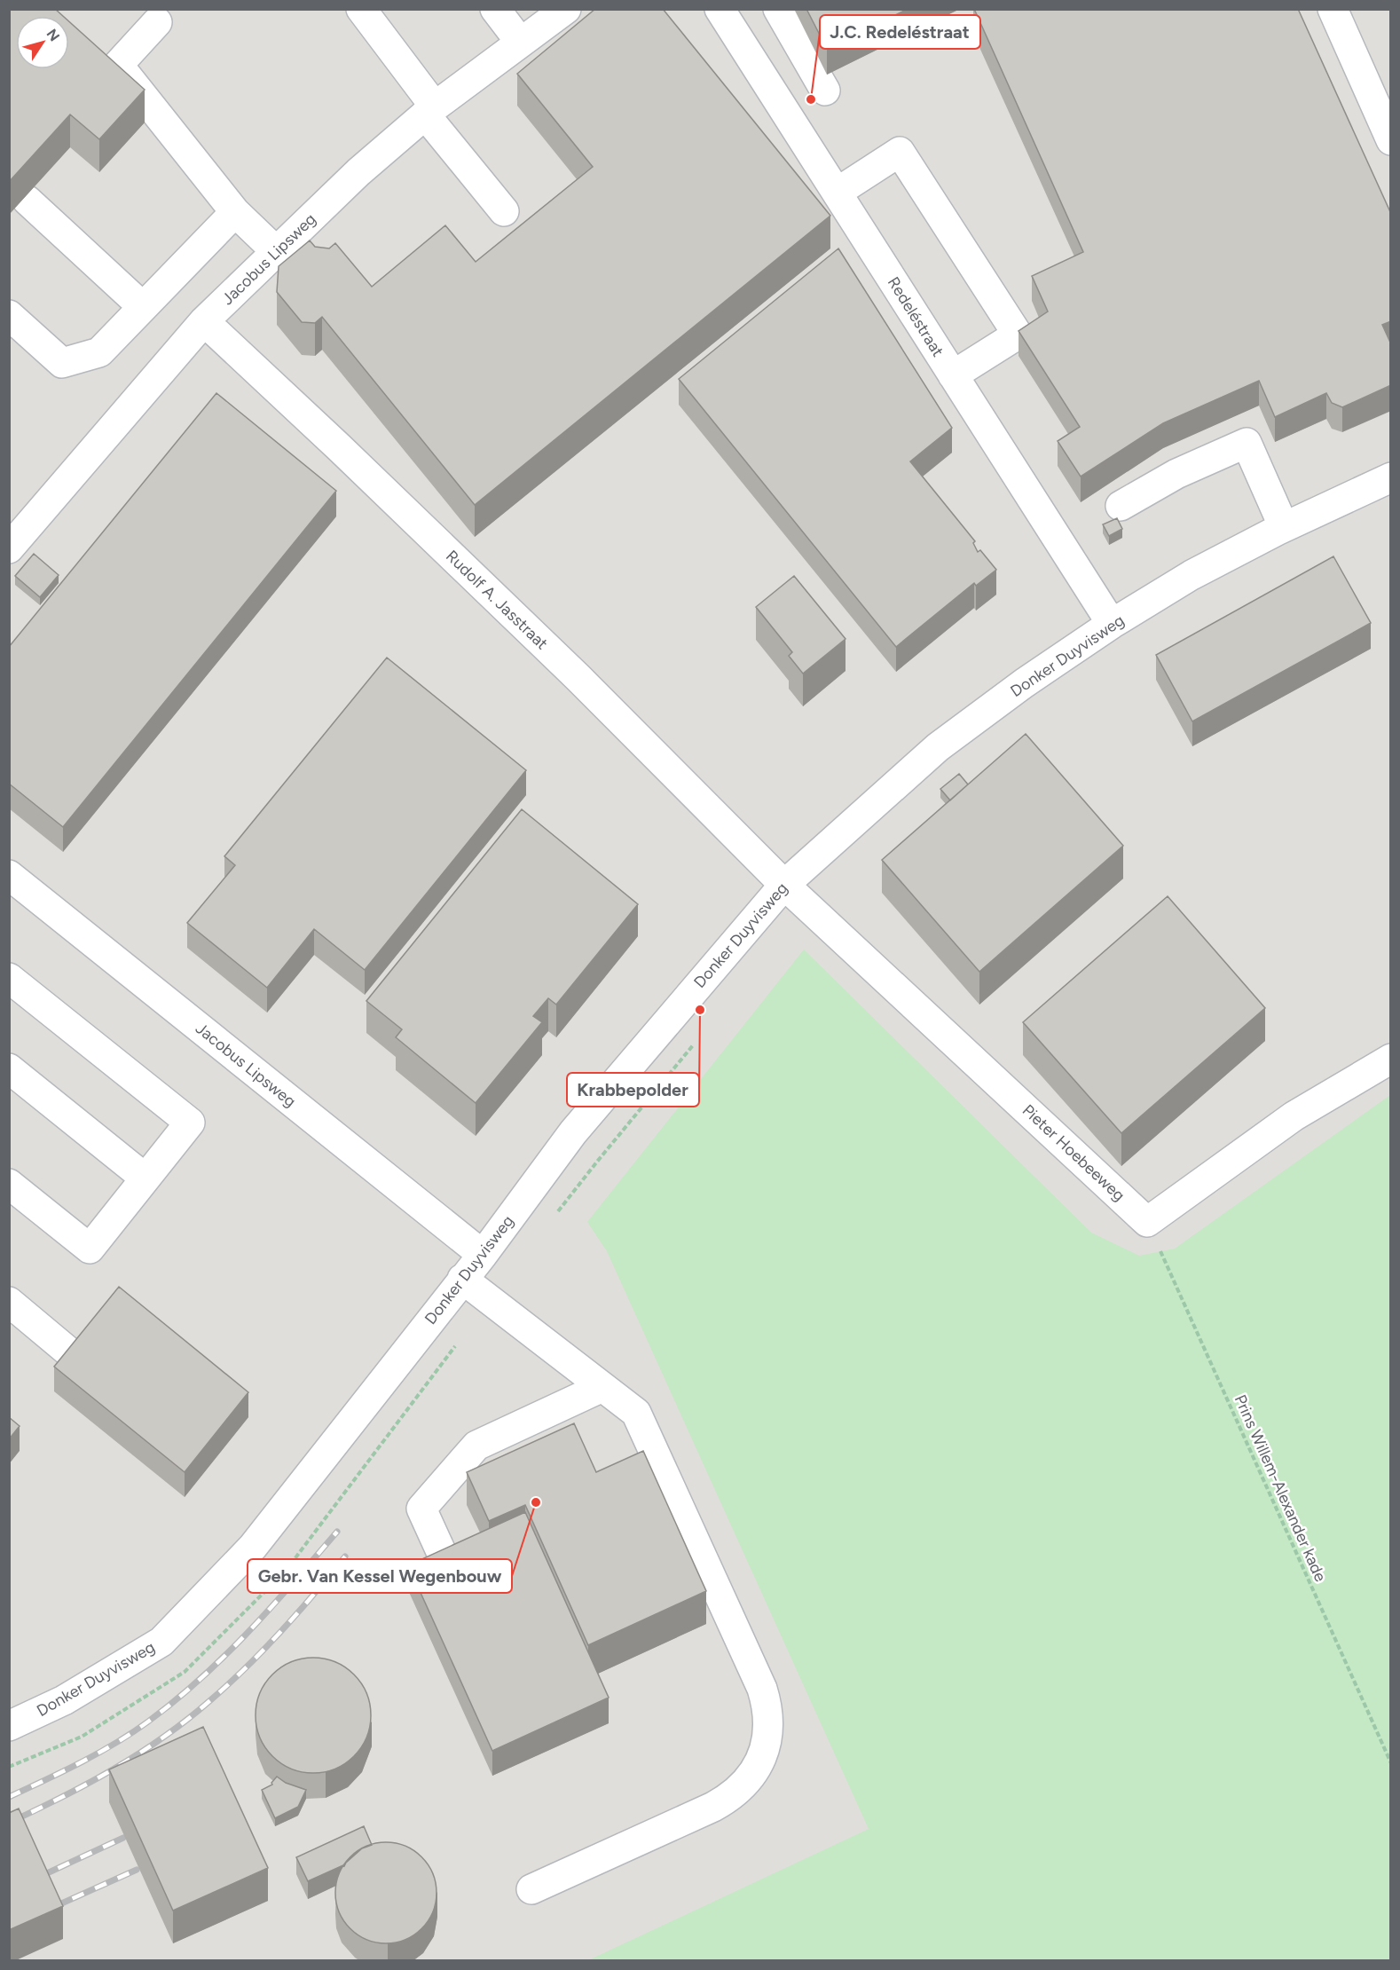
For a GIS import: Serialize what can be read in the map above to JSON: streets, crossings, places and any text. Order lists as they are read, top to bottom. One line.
{"streets":{"street":["Jacobus Lipsweg","Redeléstraat","Rudolf A. Jasstraat","Donker Duyvisweg","Pieter Hoebeeweg"],"path":["Prins Willem-Alexander kade"]},"crossings":[["Jacobus Lipsweg","Rudolf A. Jasstraat"],["Jacobus Lipsweg","Donker Duyvisweg"],["Redeléstraat","Donker Duyvisweg"],["Rudolf A. Jasstraat","Donker Duyvisweg"],["Rudolf A. Jasstraat","Pieter Hoebeeweg"],["Donker Duyvisweg","Pieter Hoebeeweg"],["Pieter Hoebeeweg","Prins Willem-Alexander kade"]],"places":["J.C. Redeléstraat","Krabbepolder","Gebr. Van Kessel Wegenbouw"],"north":"top right"}
